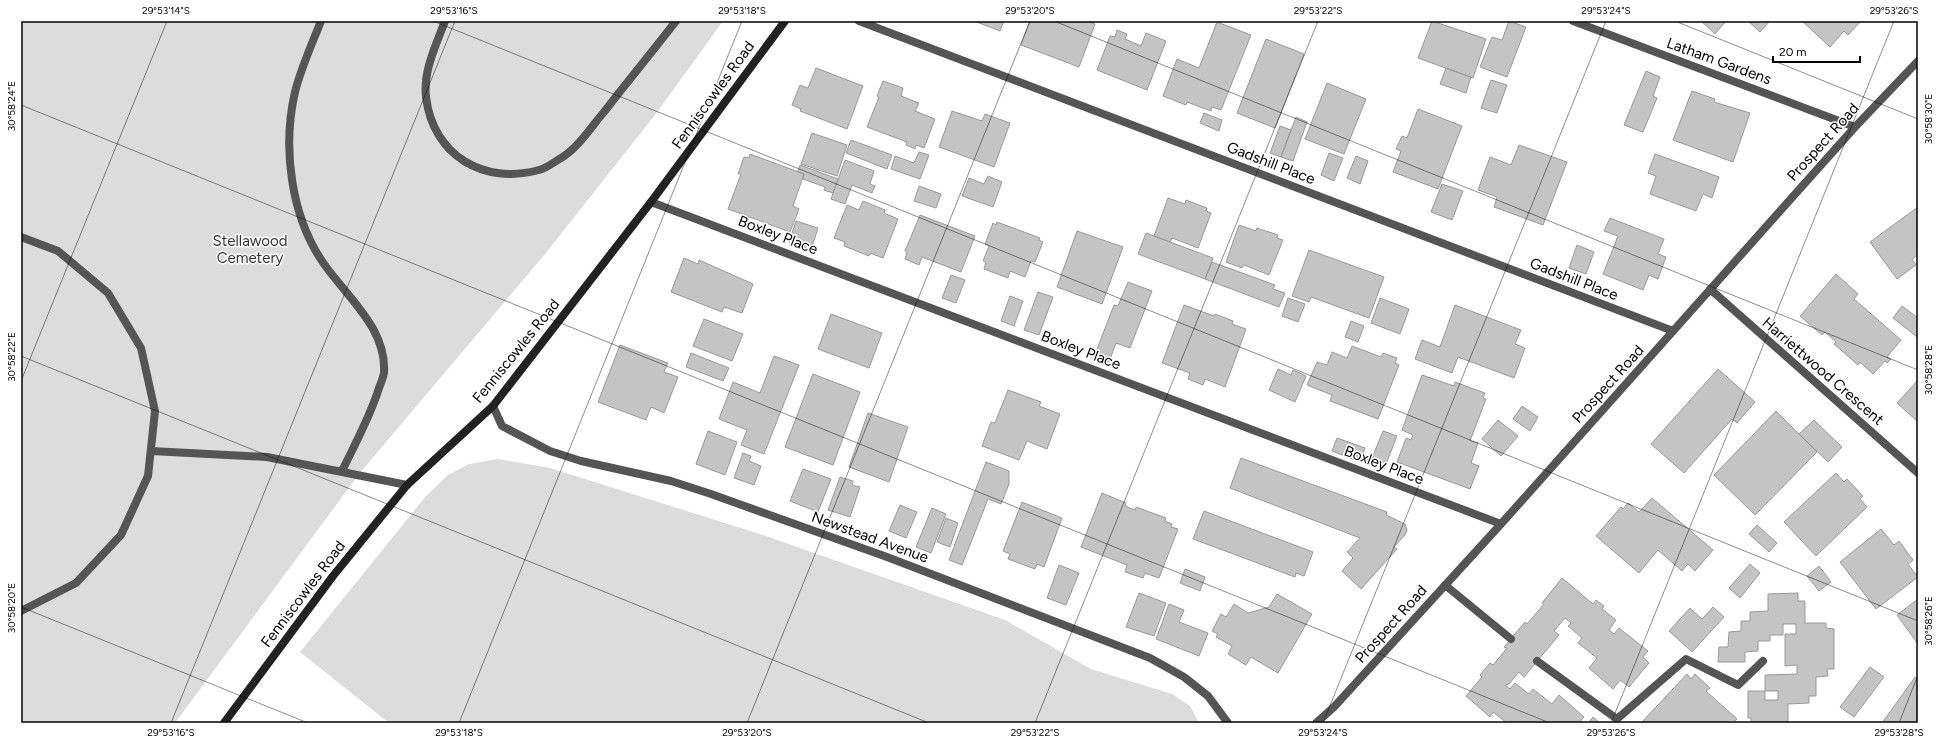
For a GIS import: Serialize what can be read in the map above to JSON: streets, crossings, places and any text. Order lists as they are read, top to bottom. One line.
{"streets":{"street":["Latham Gardens","Fenniscowles Road","Prospect Road","Gadshill Place","Boxley Place","Harriettwood Crescent","Newstead Avenue"]},"crossings":[["Latham Gardens","Prospect Road"],["Fenniscowles Road","Boxley Place"],["Fenniscowles Road","Newstead Avenue"],["Prospect Road","Gadshill Place"],["Prospect Road","Boxley Place"],["Prospect Road","Harriettwood Crescent"]],"parks":["Stellawood Cemetery"],"scale_bar":"20 m","coordinates":["29°53'14\"S","29°53'16\"S","29°53'18\"S","29°53'20\"S","29°53'22\"S","29°53'24\"S","29°53'26\"S","30°58'24\"E","30°58'30\"E","30°58'22\"E","30°58'28\"E","30°58'20\"E","30°58'26\"E","29°53'28\"S"]}
